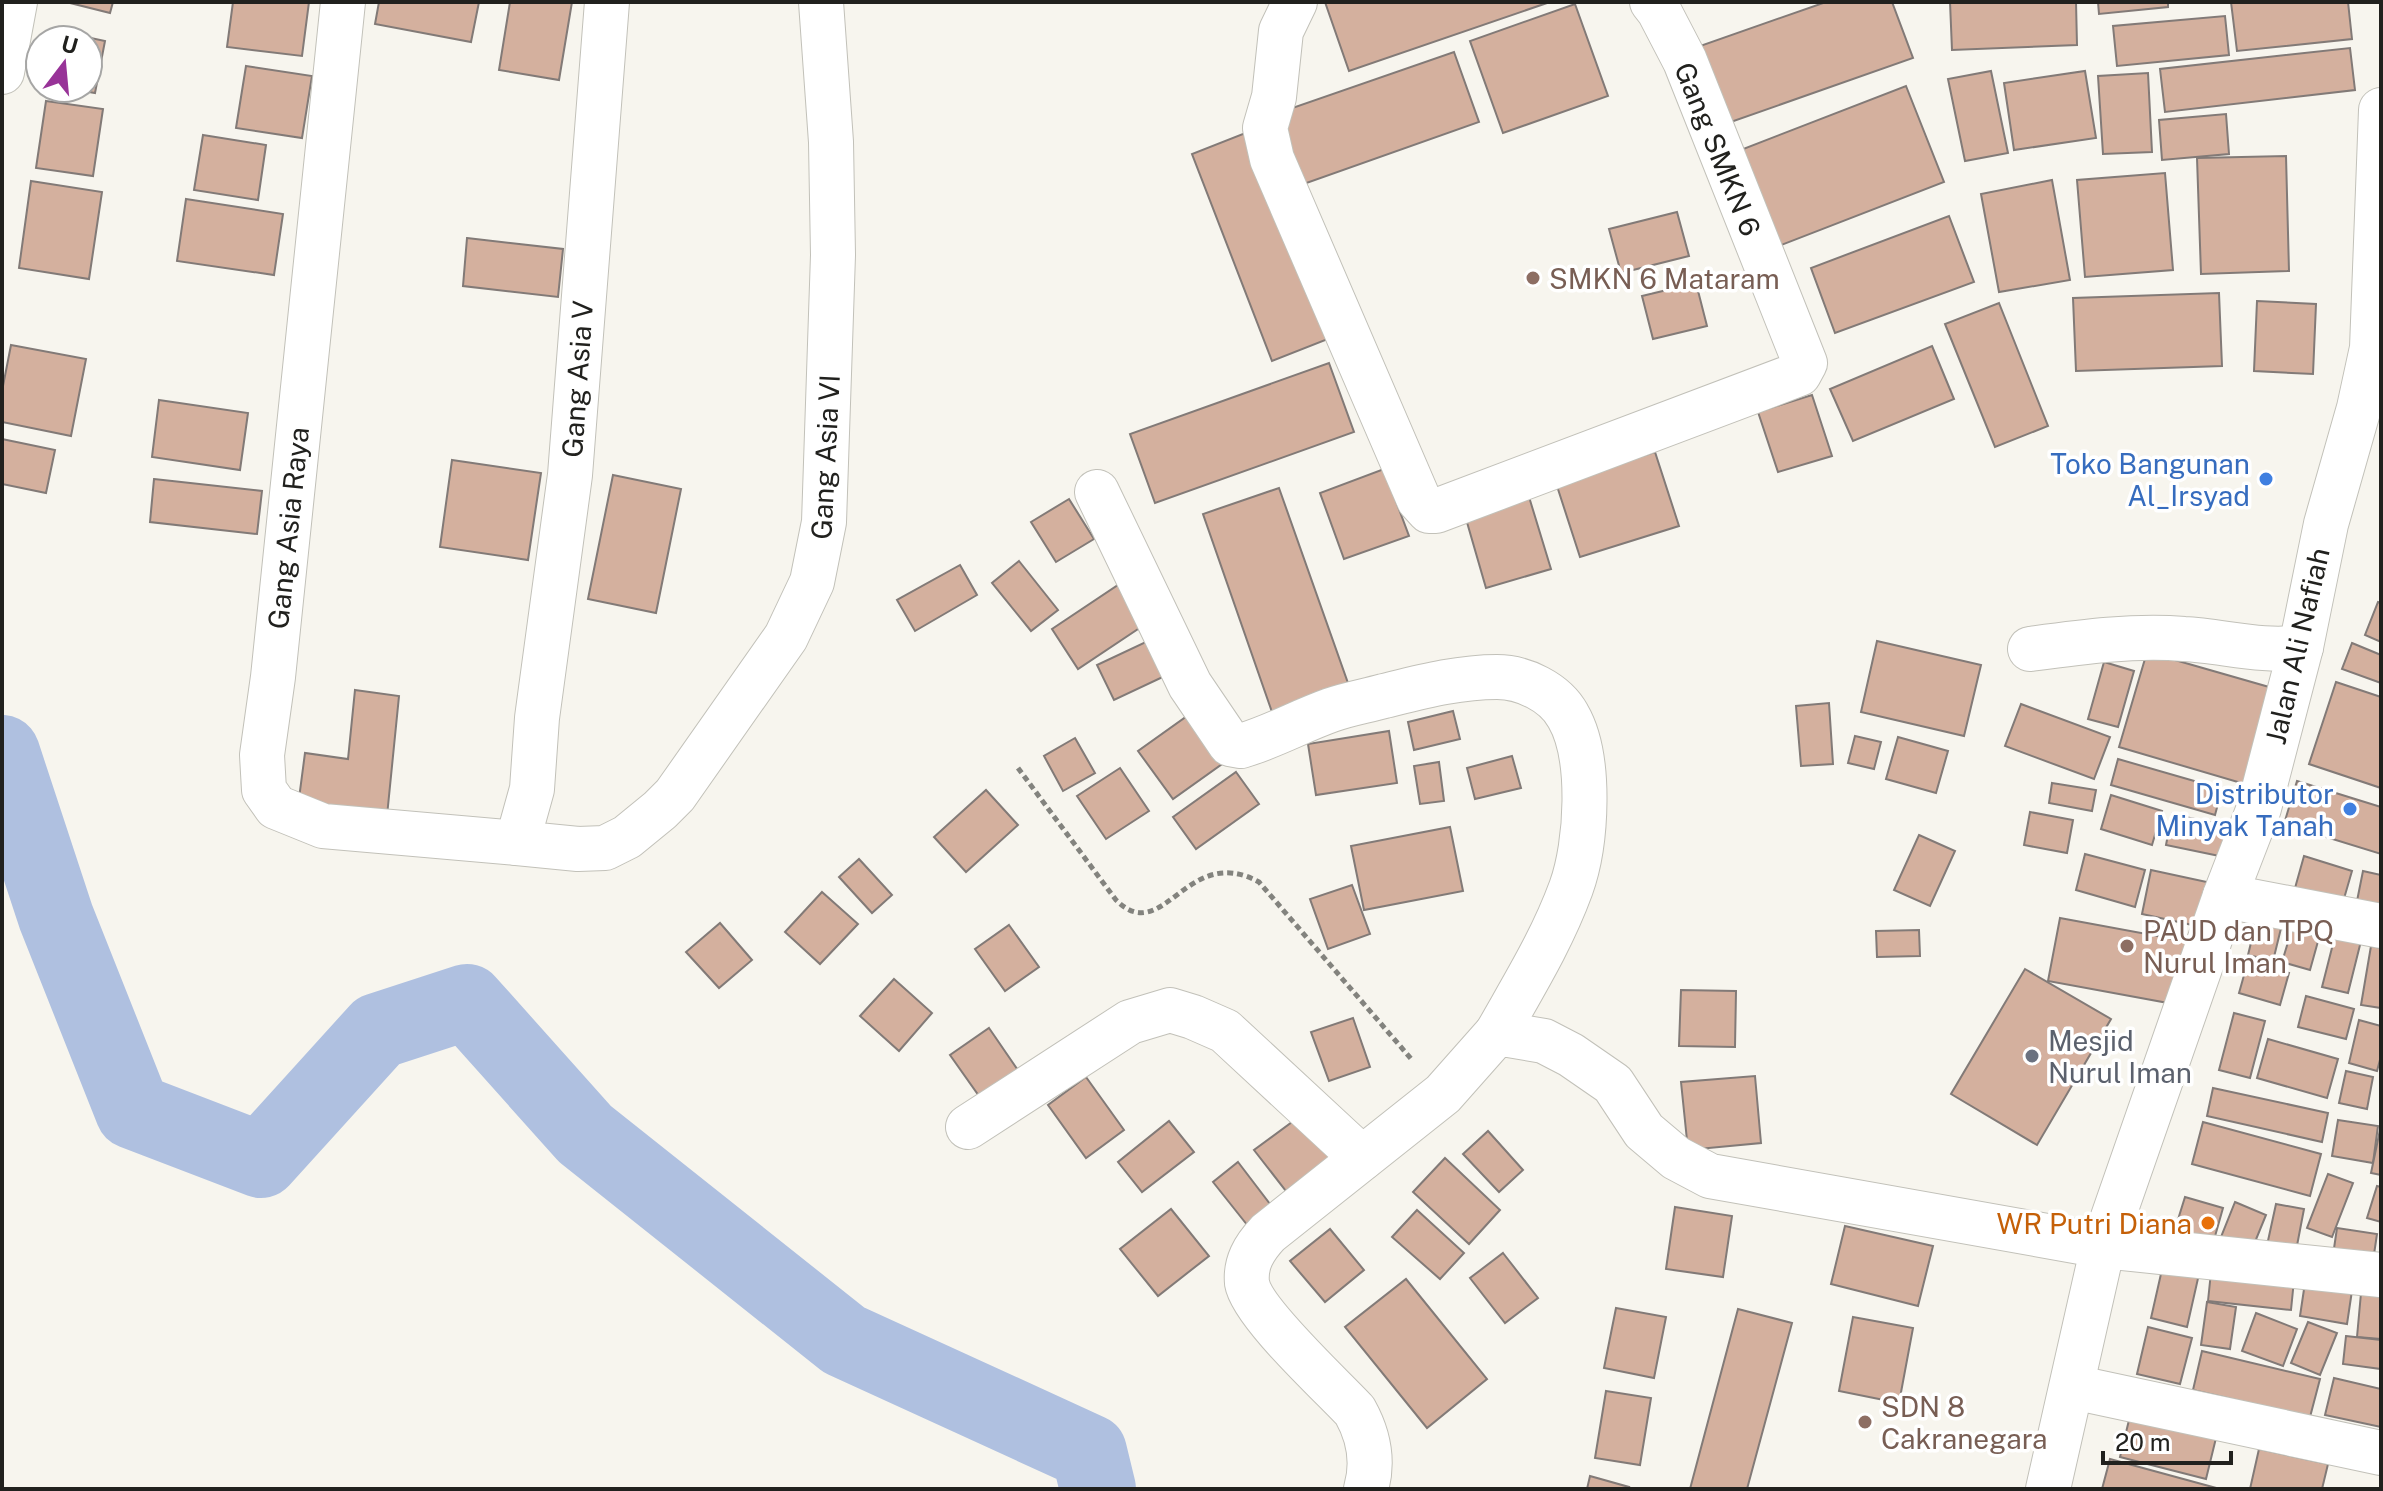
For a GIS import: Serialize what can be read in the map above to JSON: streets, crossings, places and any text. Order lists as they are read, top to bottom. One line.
{"streets":{"street":["Gang SMKN 6","Gang Asia V","Gang Asia VI","Gang Asia Raya","Jalan Ali Nafiah"]},"crossings":[["Gang Asia V","Gang Asia VI"],["Gang Asia V","Gang Asia Raya"],["Gang Asia VI","Gang Asia Raya"]],"places":["SMKN 6 Mataram","Toko Bangunan Al_Irsyad","Distributor Minyak Tanah","PAUD dan TPQ Nurul Iman","Mesjid Nurul Iman","WR Putri Diana","SDN 8 Cakranegara"],"scale_bar":"20 m","north":"top"}
